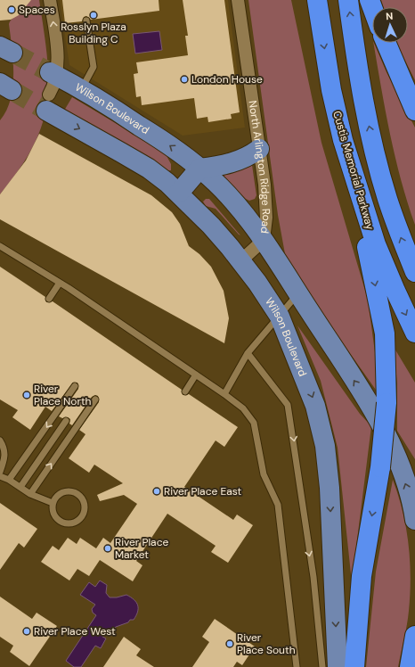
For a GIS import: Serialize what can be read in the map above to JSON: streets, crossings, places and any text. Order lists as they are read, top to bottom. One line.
{"streets":{"highway":["Custis Memorial Parkway"],"main road":["Wilson Boulevard"],"street":["North Arlington Ridge Road"]},"crossings":[["Wilson Boulevard","North Arlington Ridge Road"]],"places":["Spaces","Rosslyn Plaza Building C","London House","River Place North","River Place East","River Place Market","River Place West","River Place South"],"north":"top"}
